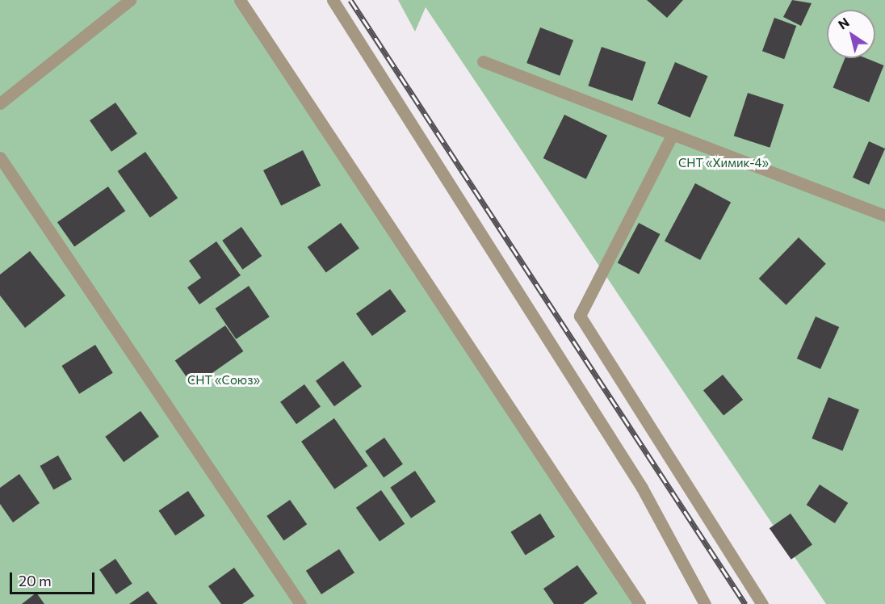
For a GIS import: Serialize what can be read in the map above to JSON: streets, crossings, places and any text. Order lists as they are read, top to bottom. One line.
{"parks":["СНТ «Химик-4»","СНТ «Союз»"],"scale_bar":"20 m","north":"top left"}
